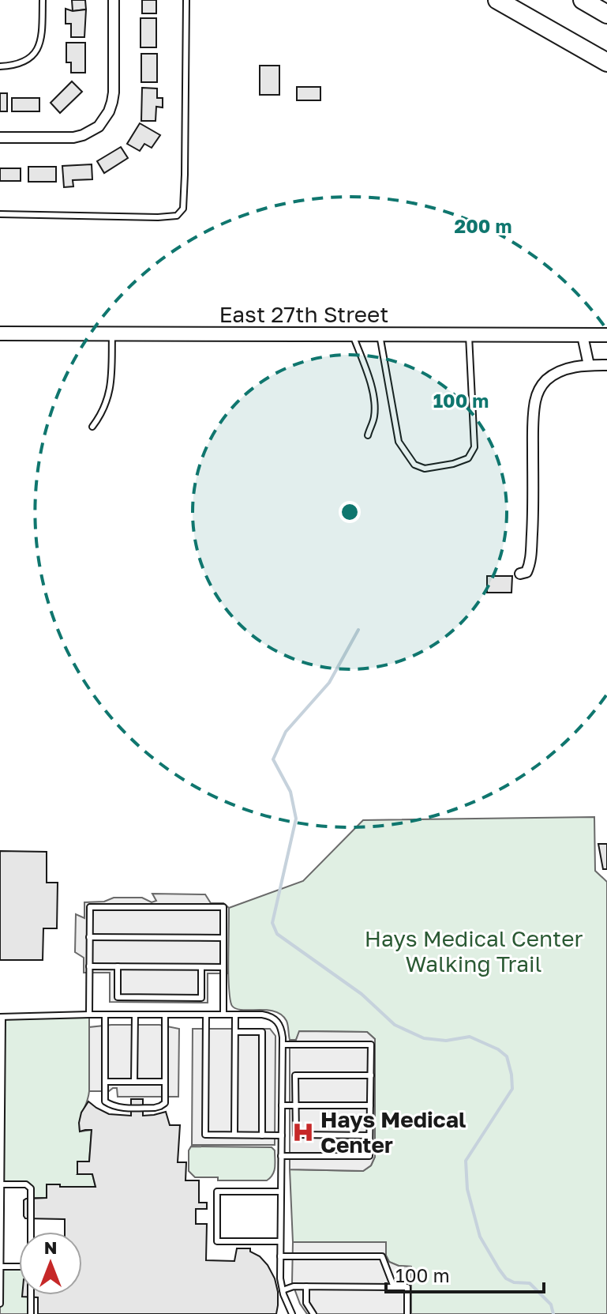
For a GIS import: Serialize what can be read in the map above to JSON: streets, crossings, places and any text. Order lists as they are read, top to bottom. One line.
{"streets":{"main road":["East 27th Street"]},"parks":["Hays Medical Center Walking Trail"],"places":{"hospital":["Hays Medical Center"]},"scale_bar":"100 m","north":"top","rings":["200 m","100 m"]}
